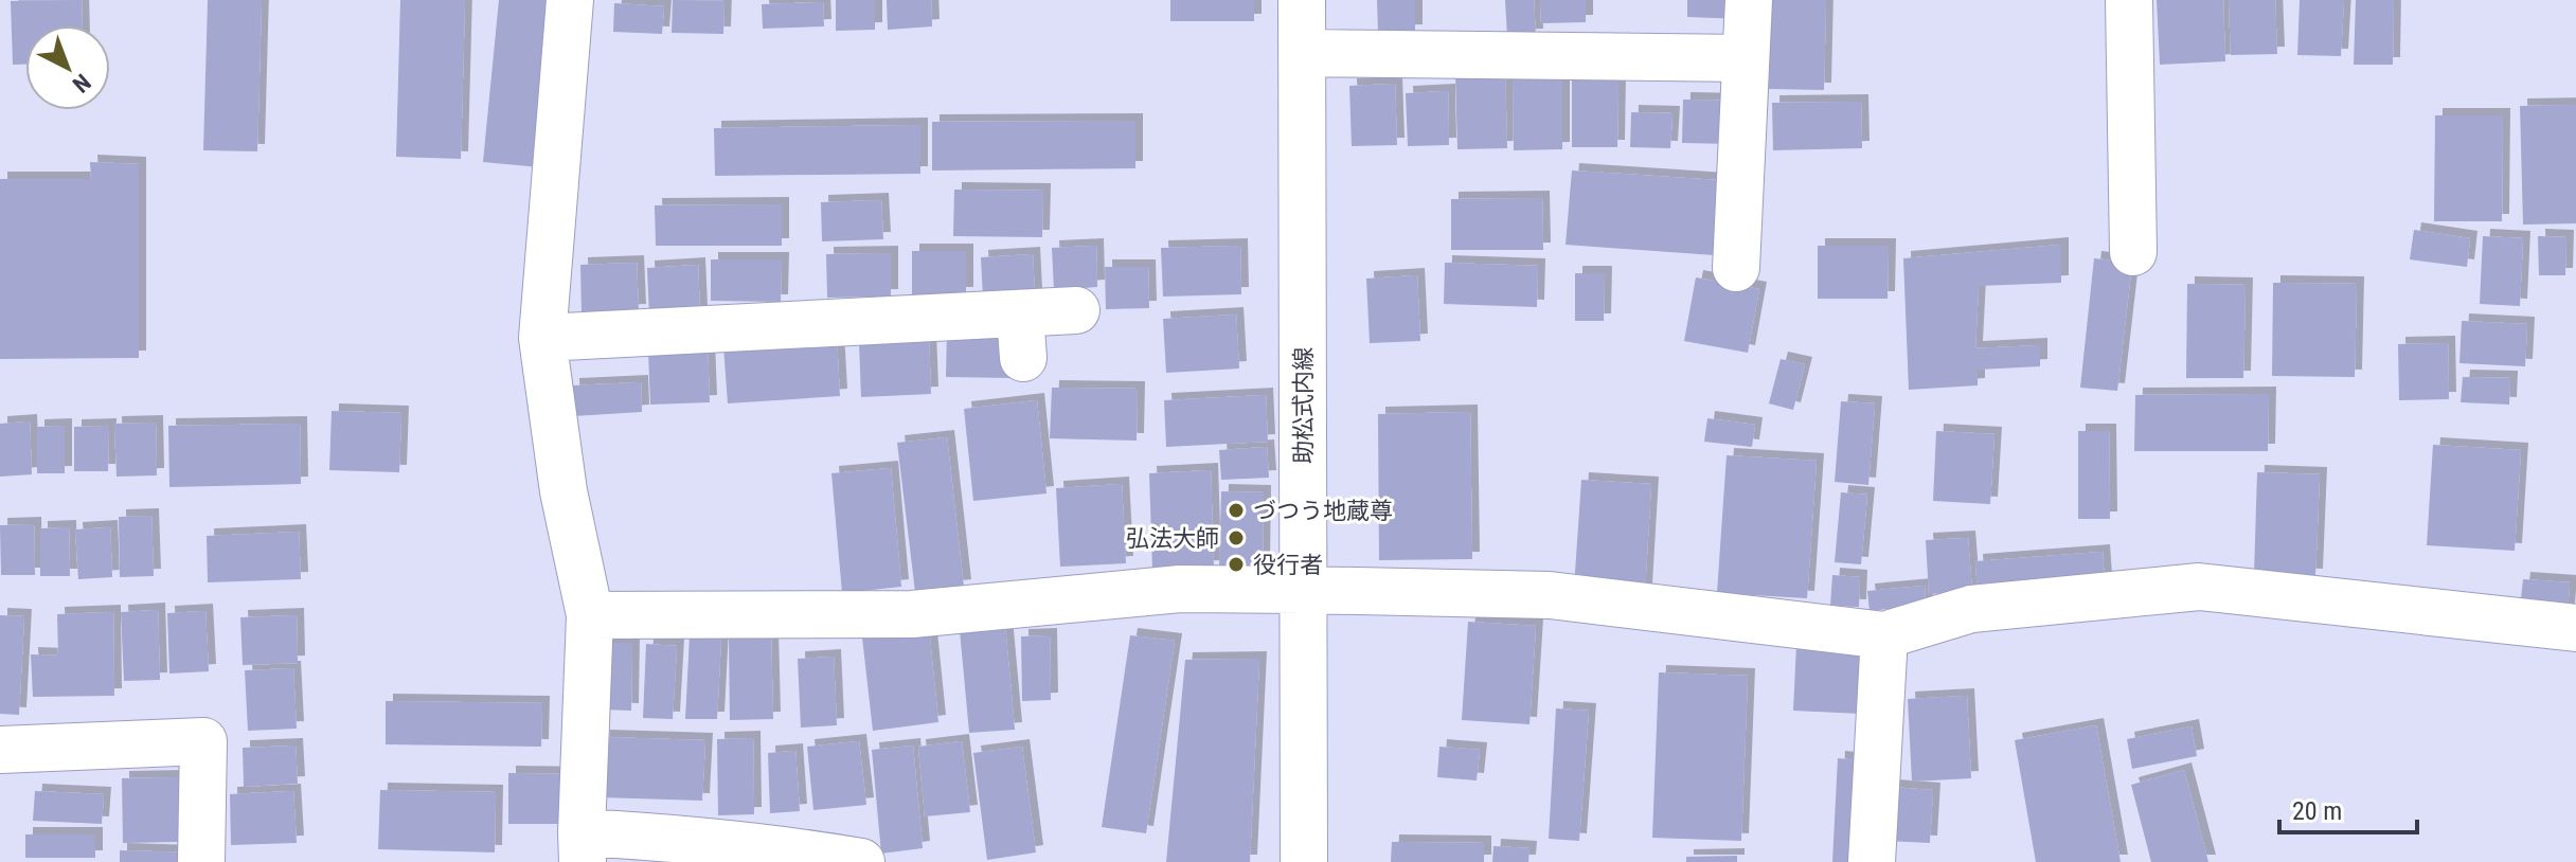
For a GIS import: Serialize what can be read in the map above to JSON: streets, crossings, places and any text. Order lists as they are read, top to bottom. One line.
{"streets":{"street":["助松式内線"]},"places":["づつう地蔵尊","弘法大師","役行者"],"scale_bar":"20 m","north":"bottom right"}
